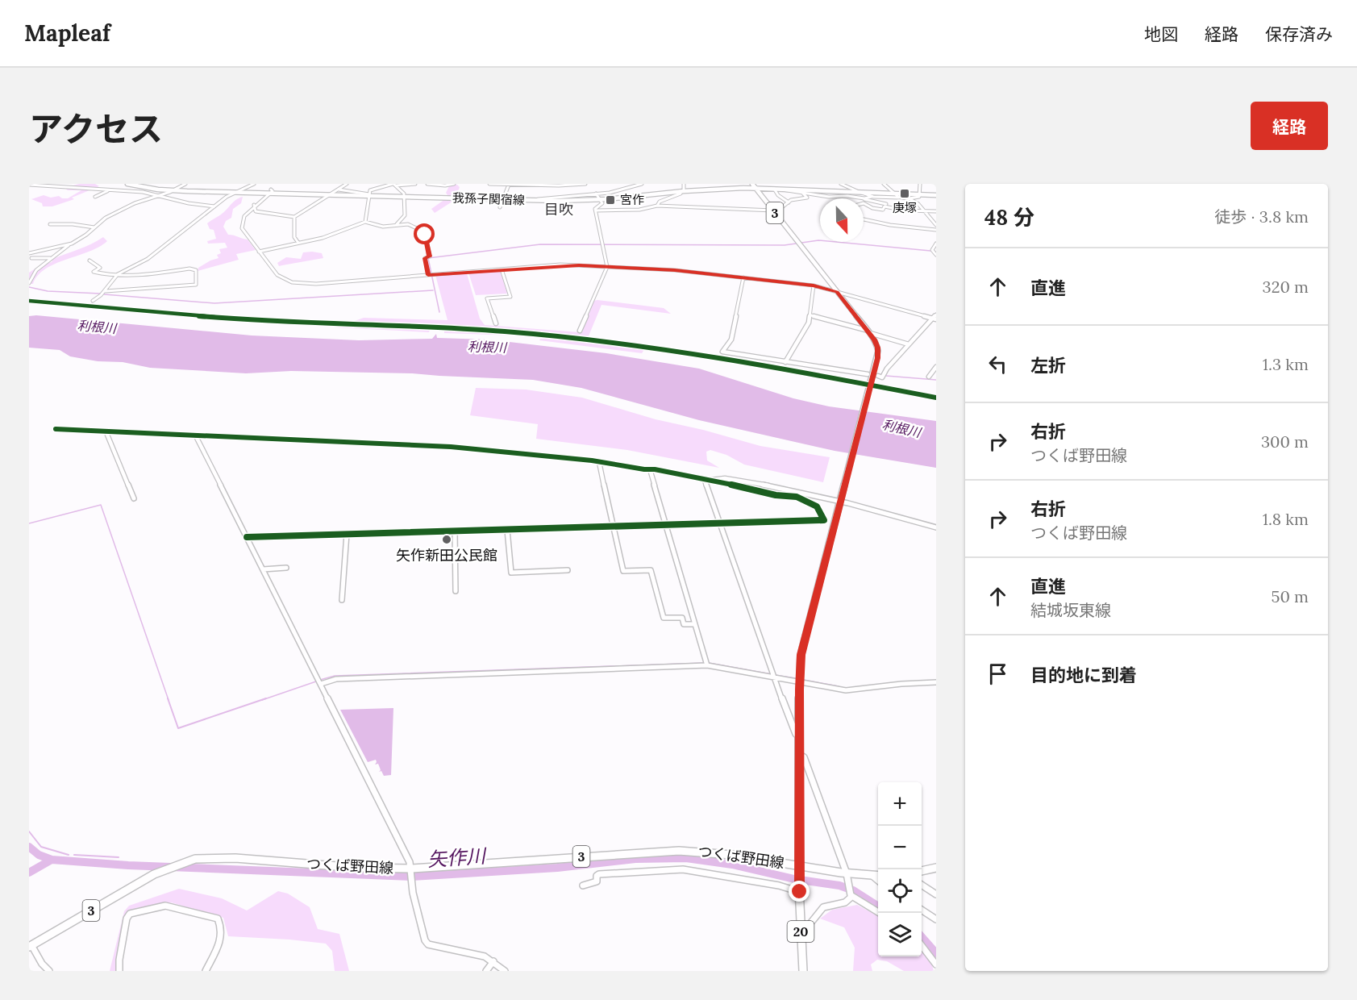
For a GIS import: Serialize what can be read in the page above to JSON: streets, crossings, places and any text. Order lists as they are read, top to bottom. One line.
{"streets":{"main road":["我孫子関宿線","3","つくば野田線","20"]},"crossings":[["我孫子関宿線","つくば野田線"],["つくば野田線","20"]],"districts":["目吹"],"water":["利根川","矢作川"],"places":{"transit":["庚塚","宮作"],"other":["矢作新田公民館"]},"north":"bottom","page":{"header":"Mapleaf","nav":["地図","経路","保存済み"],"title":"アクセス","buttons":"経路","heading":["48 分","徒歩 · 3.8 km"],"list":[["直進","320 m"],["左折","1.3 km"],["右折","つくば野田線","300 m"],["右折","つくば野田線","1.8 km"],["直進","結城坂東線","50 m"],"目的地に到着"],"map_buttons":["+","−"]}}
